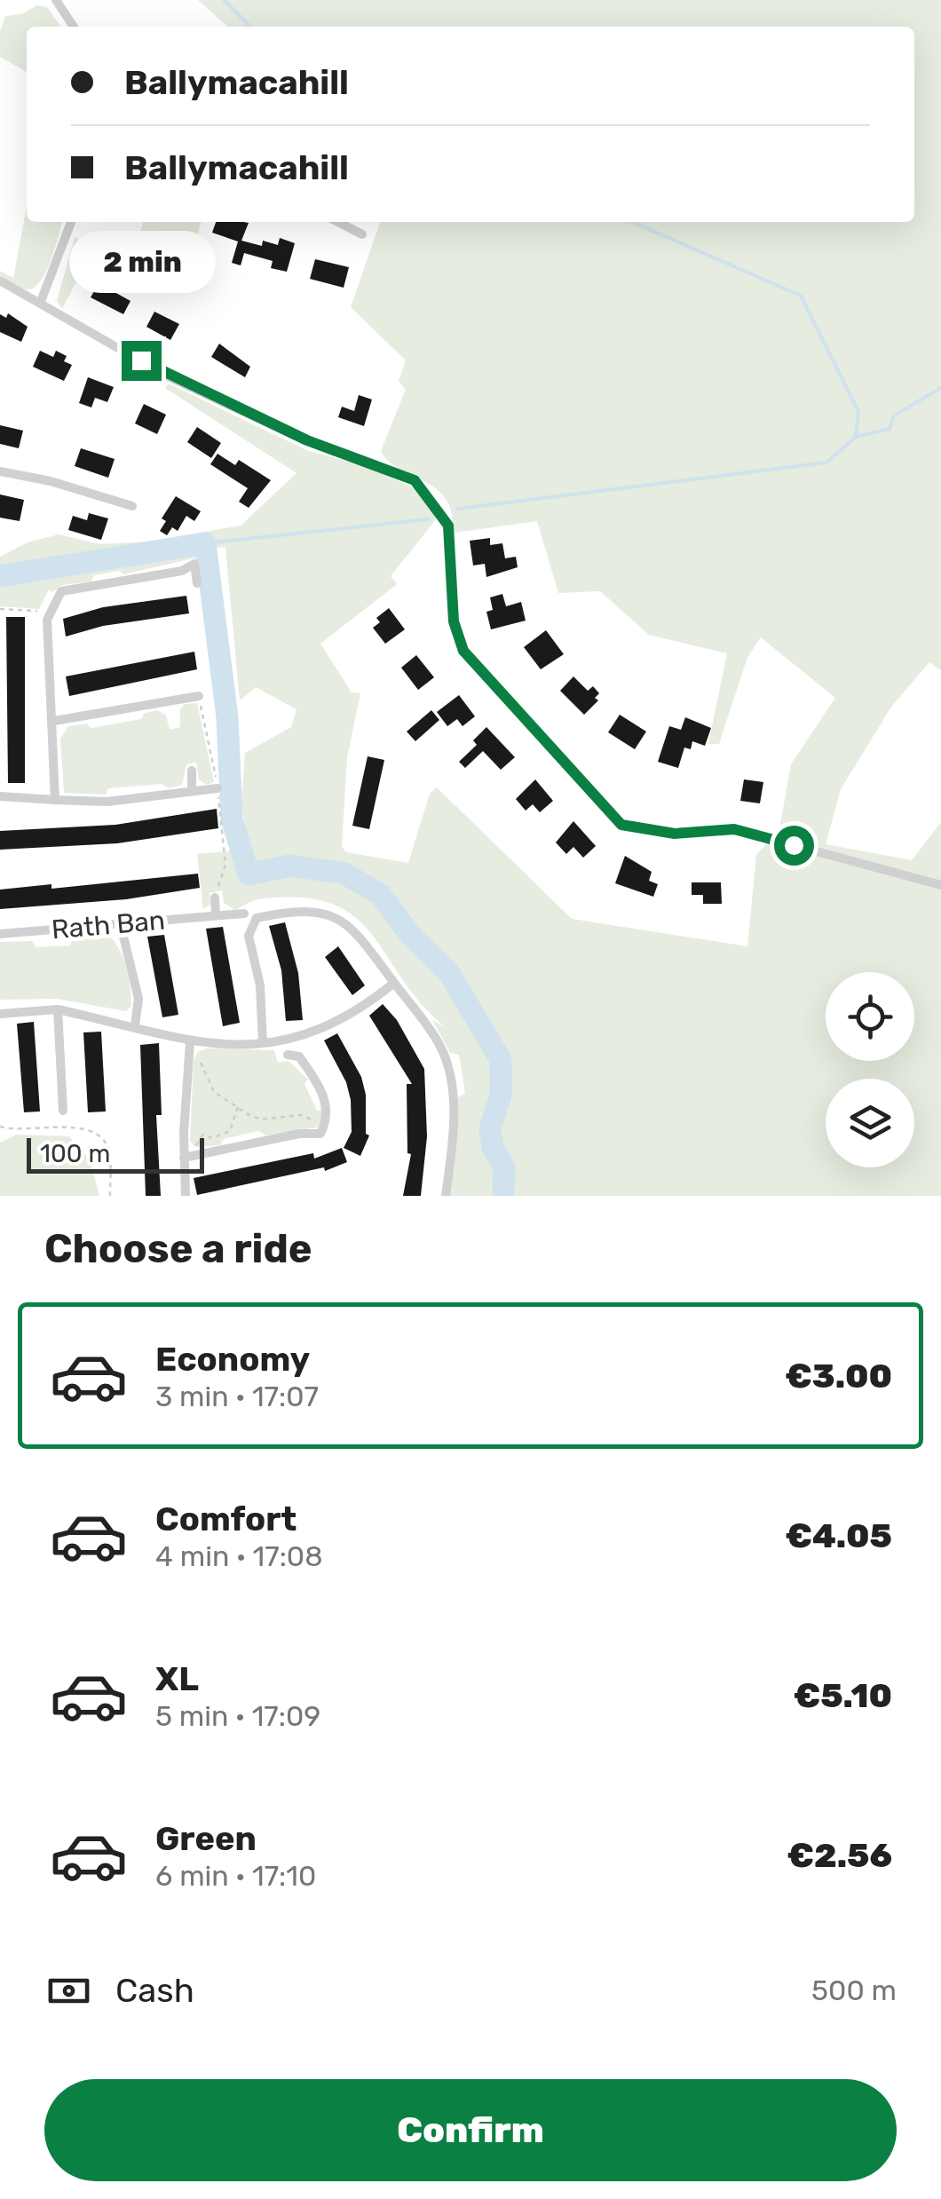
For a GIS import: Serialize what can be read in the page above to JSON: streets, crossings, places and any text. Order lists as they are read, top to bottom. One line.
{"streets":{"street":["Rath Ban"]},"scale_bar":"100 m","page":{"banner":["Ballymacahill","Ballymacahill"],"bubble":"2 min","scale":"100 m","heading":"Choose a ride","list":[{"name":"Economy","note":"3 min · 17:07","value":"€3.00"},{"name":"Comfort","note":"4 min · 17:08","value":"€4.05"},{"name":"XL","note":"5 min · 17:09","value":"€5.10"},{"name":"Green","note":"6 min · 17:10","value":"€2.56"}],"pay":["Cash","500 m"],"buttons":"Confirm"}}
